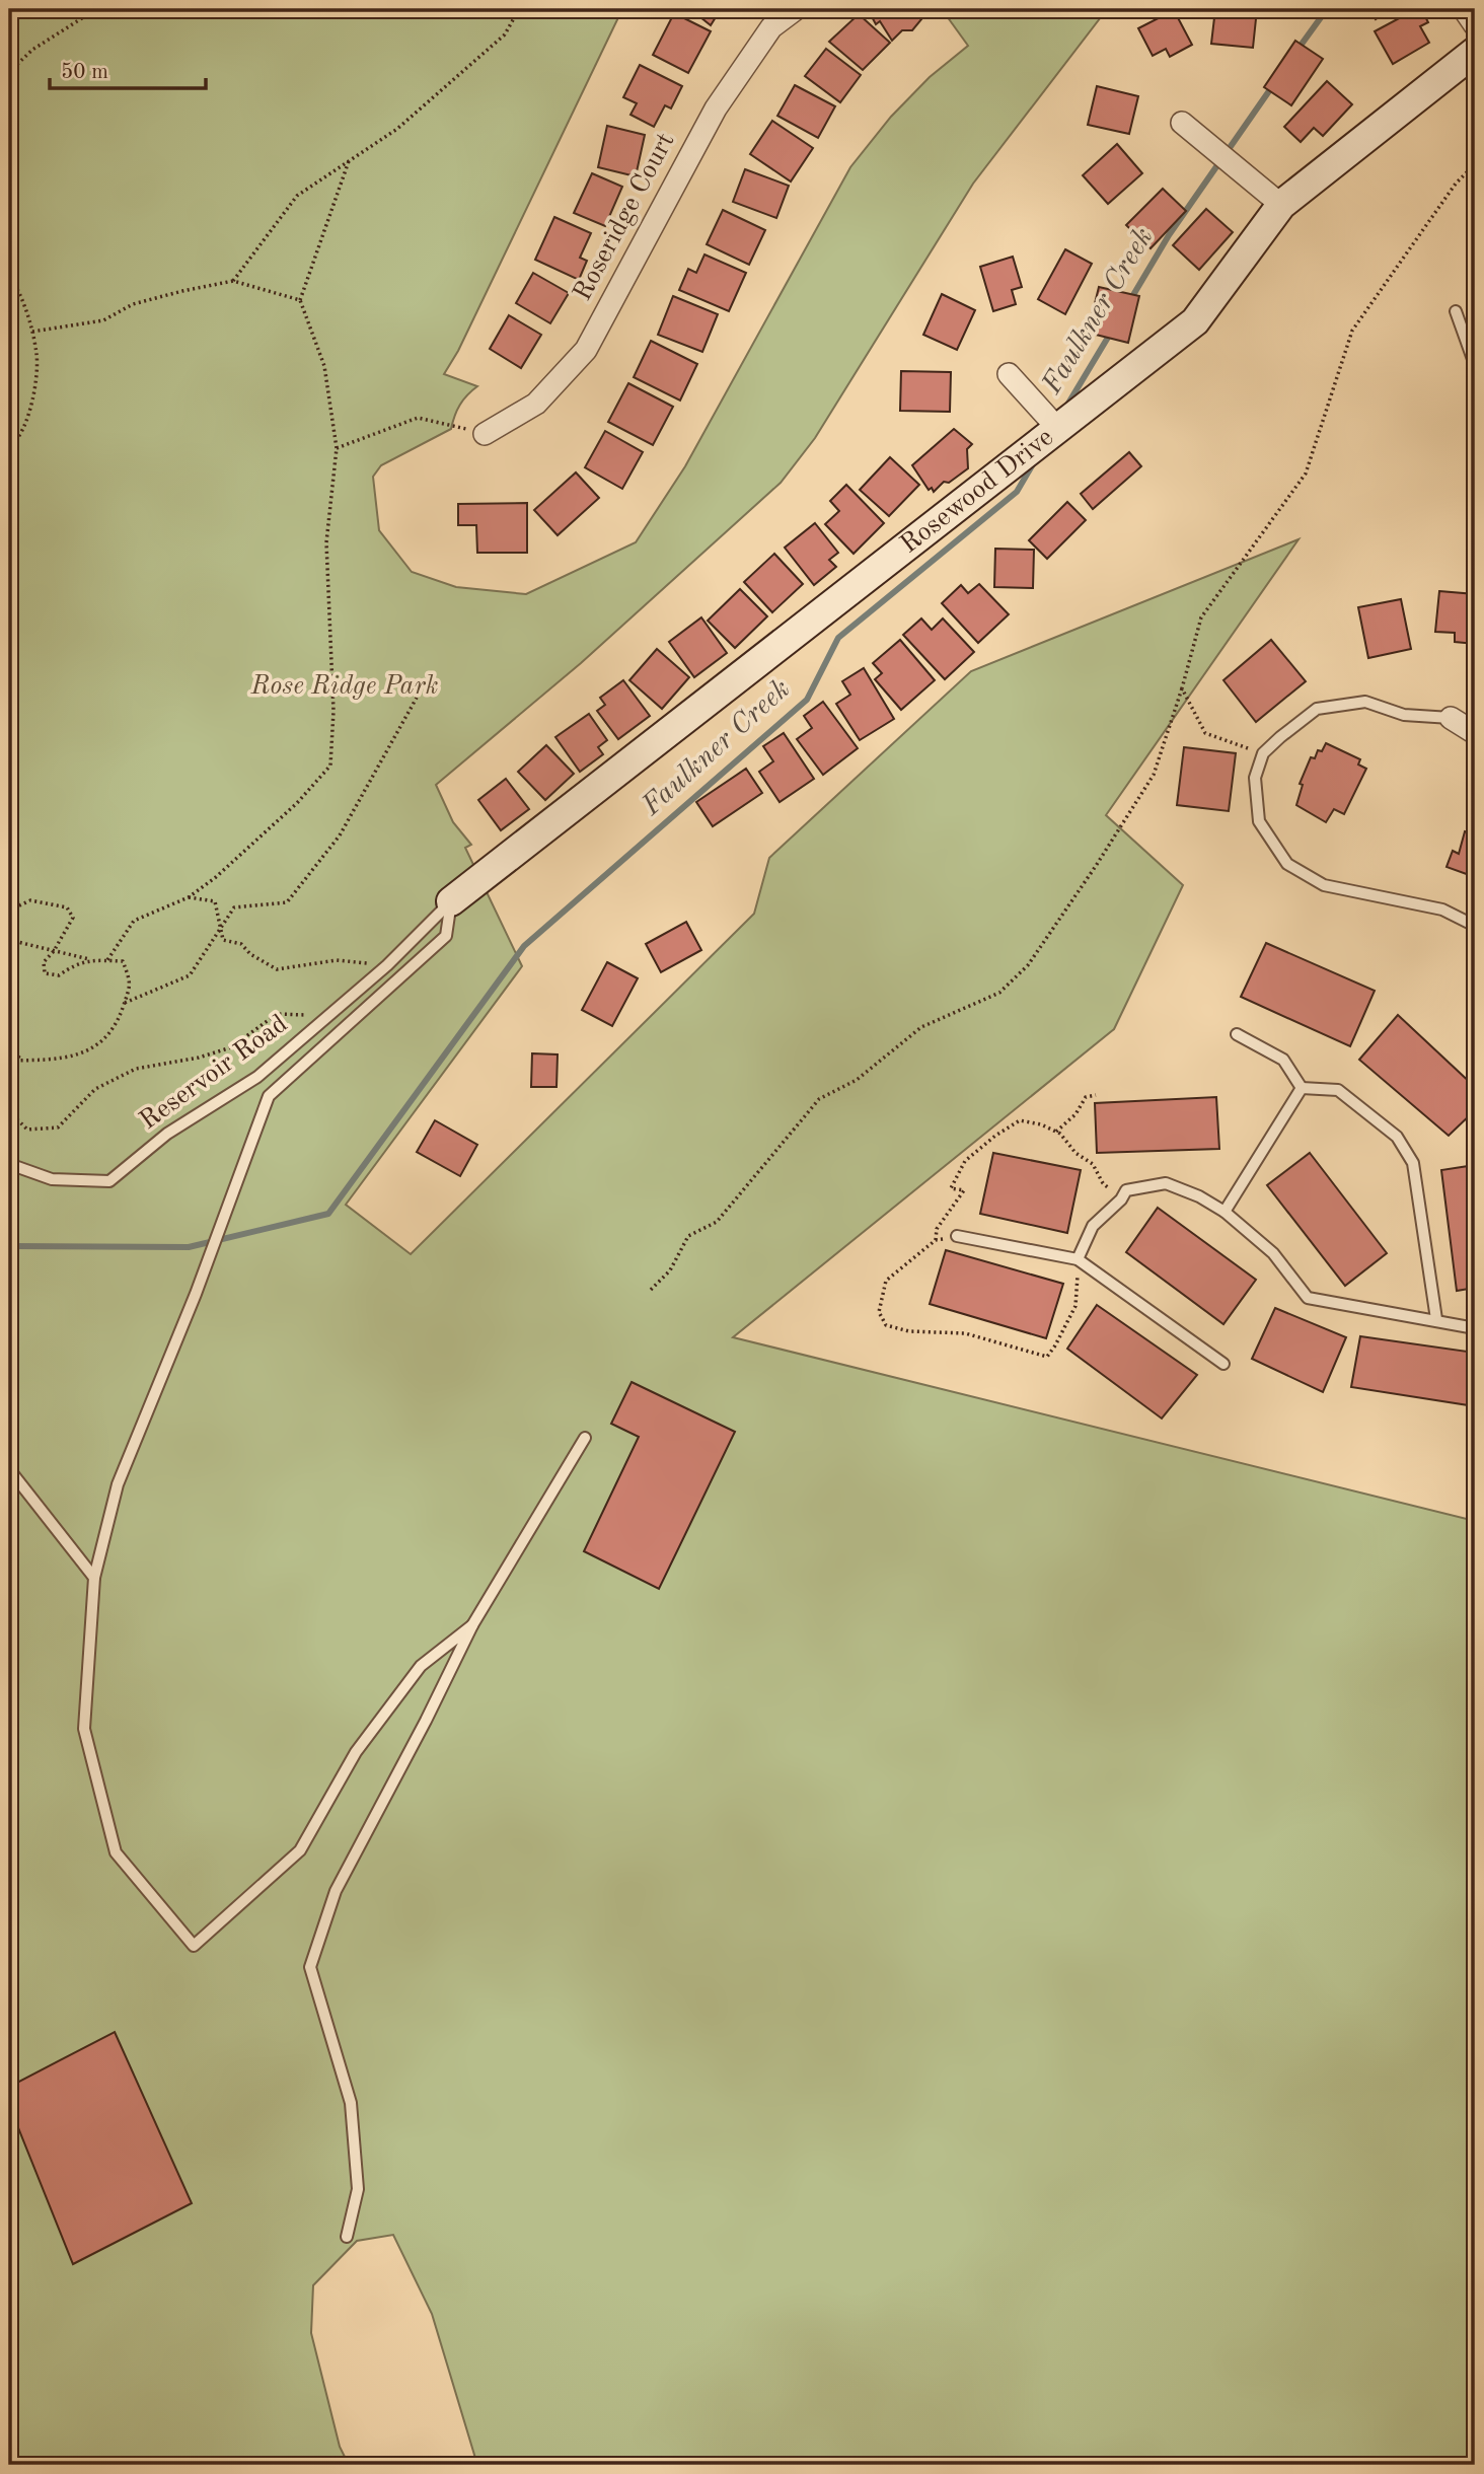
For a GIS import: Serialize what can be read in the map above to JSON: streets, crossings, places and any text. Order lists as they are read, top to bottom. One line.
{"streets":{"street":["Roseridge Court","Rosewood Drive"],"lane":["Reservoir Road"]},"crossings":[["Rosewood Drive","Reservoir Road"]],"water":["Faulkner Creek"],"parks":["Rose Ridge Park"],"scale_bar":"50 m"}
